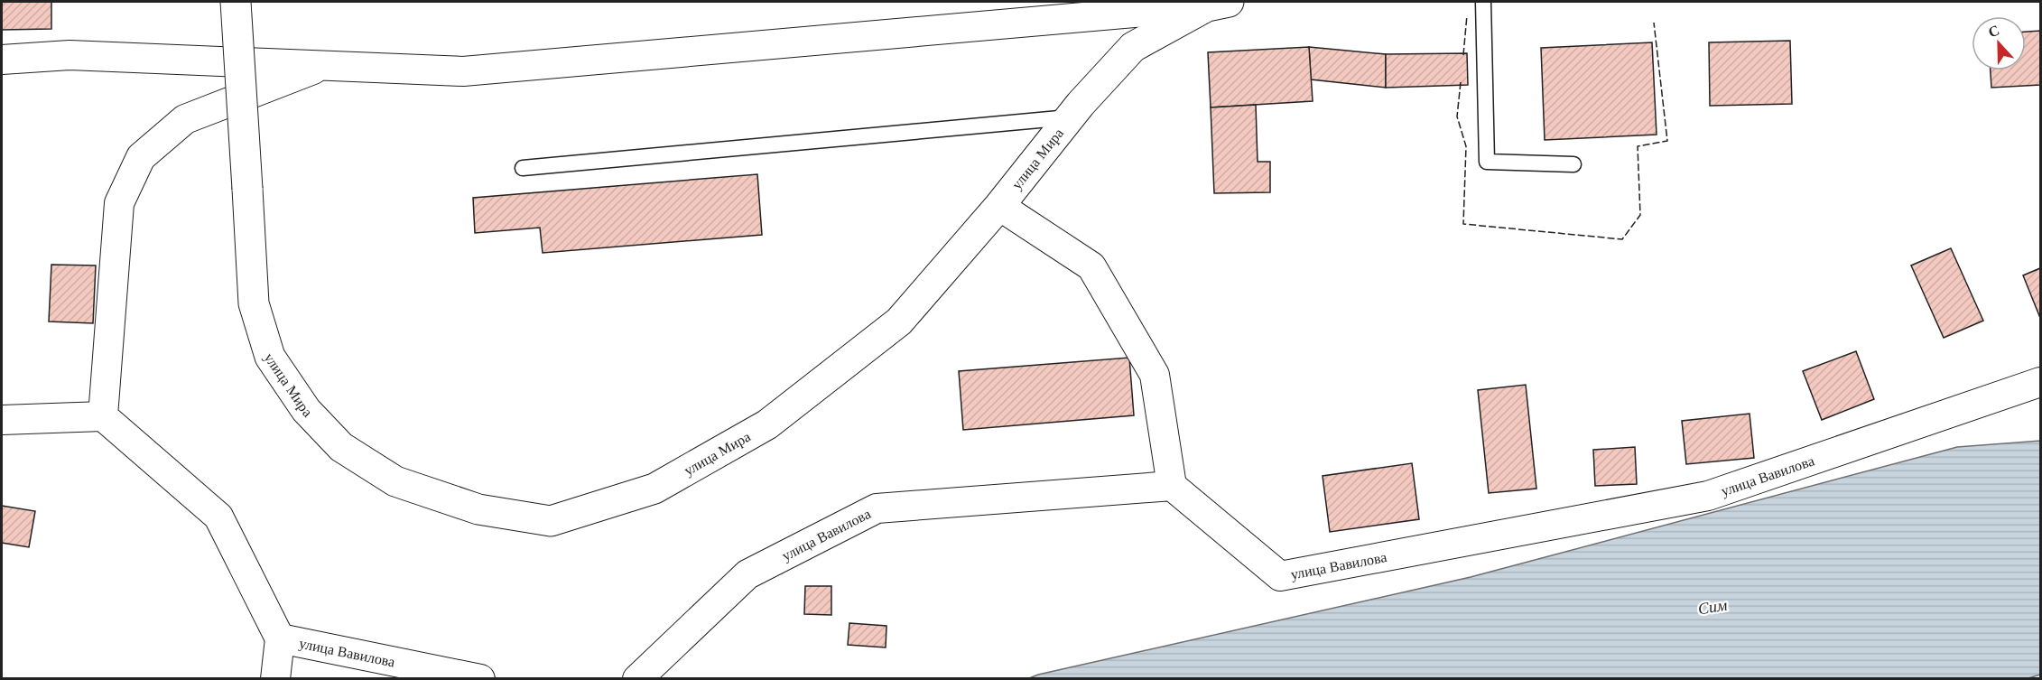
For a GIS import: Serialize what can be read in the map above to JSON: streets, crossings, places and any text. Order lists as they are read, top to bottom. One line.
{"streets":{"street":["улица Мира","улица Вавилова"]},"water":["Сим"],"north":"top"}
